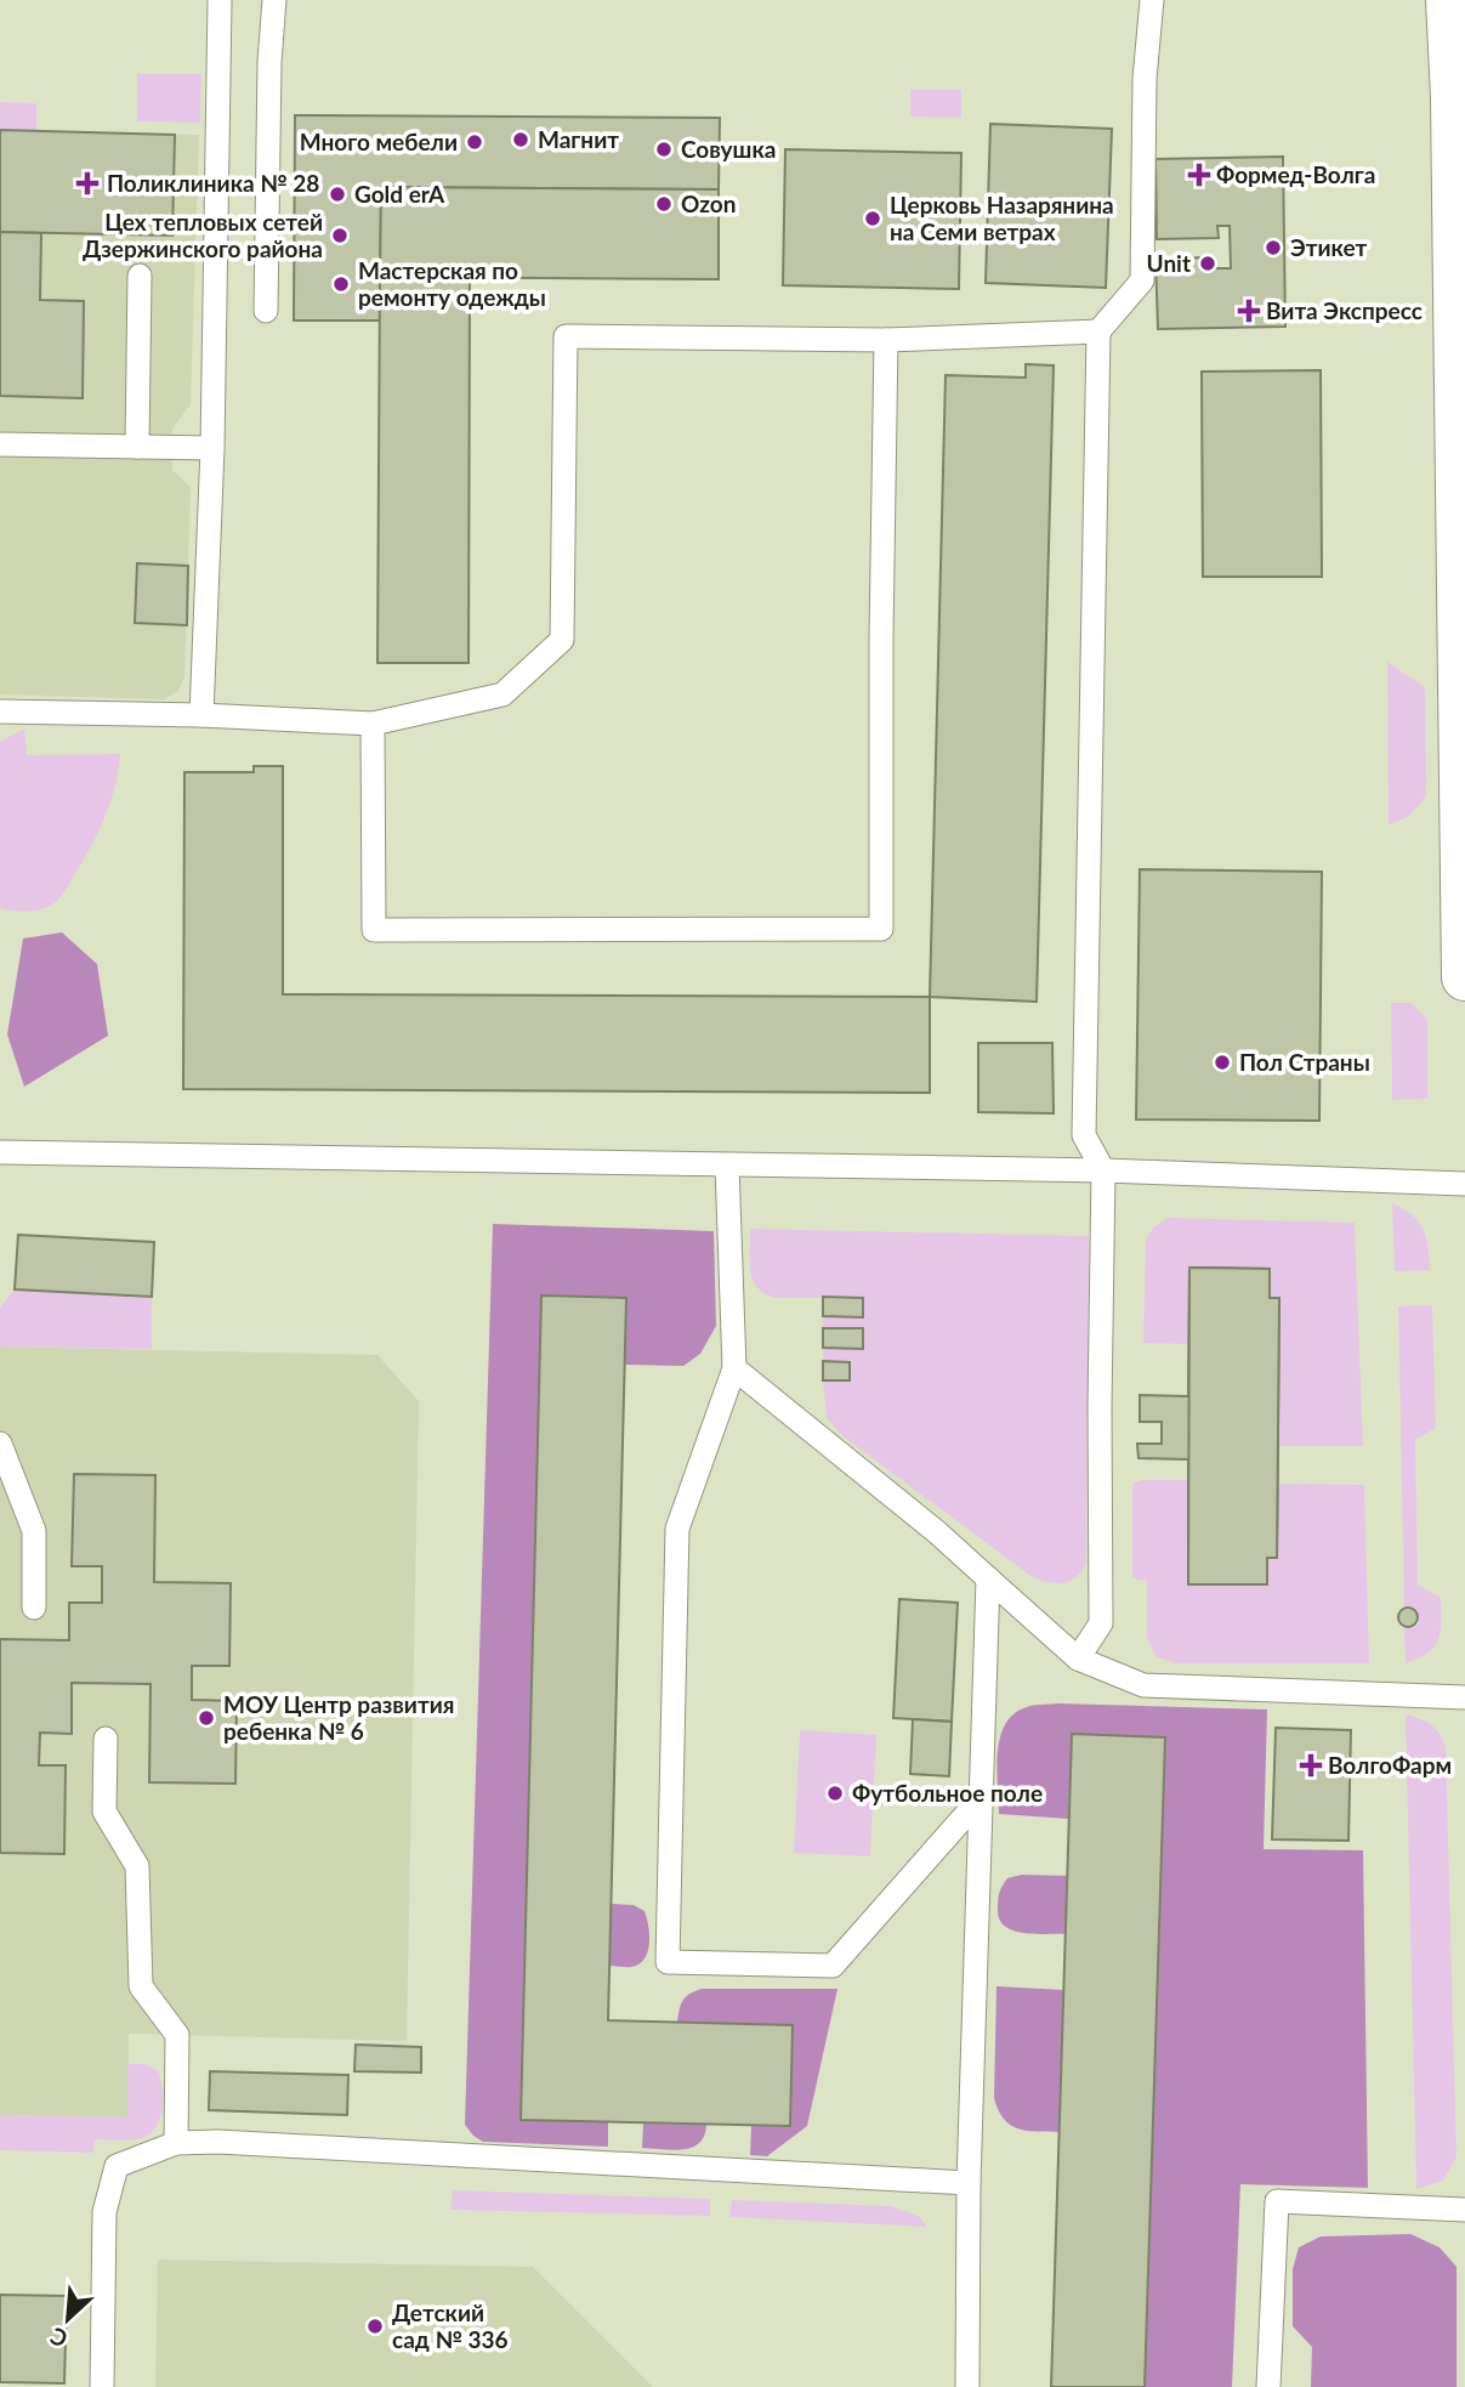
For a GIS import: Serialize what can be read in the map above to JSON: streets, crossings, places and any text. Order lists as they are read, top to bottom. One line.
{"places":{"other":["Магнит","Много мебели","Совушка","Gold erA","Ozon","Церковь Назарянина на Семи ветрах","Цех тепловых сетей Дзержинского района","Этикет","Unit","Мастерская по ремонту одежды","Пол Страны","МОУ Центр развития ребенка № 6","Футбольное поле","Детский сад № 336"],"health":["Формед-Волга","Поликлиника № 28","Вита Экспресс","ВолгоФарм"]},"north":"bottom left"}
